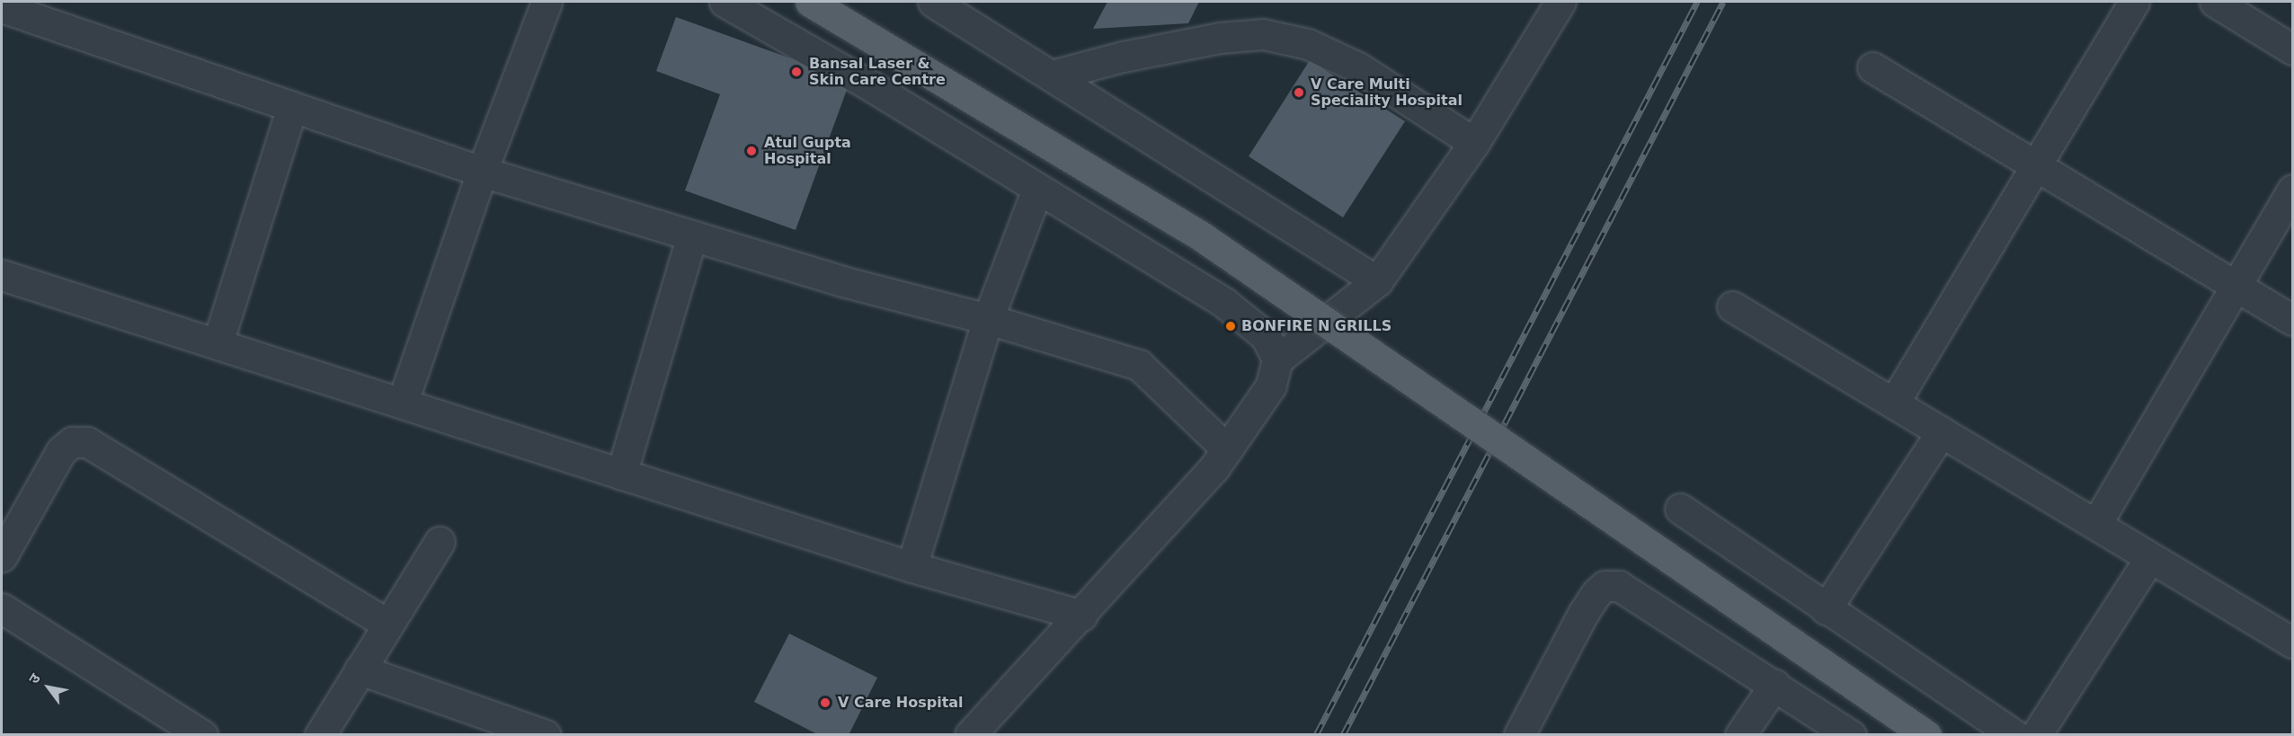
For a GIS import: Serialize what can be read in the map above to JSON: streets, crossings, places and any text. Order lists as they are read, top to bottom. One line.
{"places":["Bansal Laser & Skin Care Centre","V Care Multi Speciality Hospital","Atul Gupta Hospital","BONFIRE N GRILLS","V Care Hospital"],"north":"top left"}
